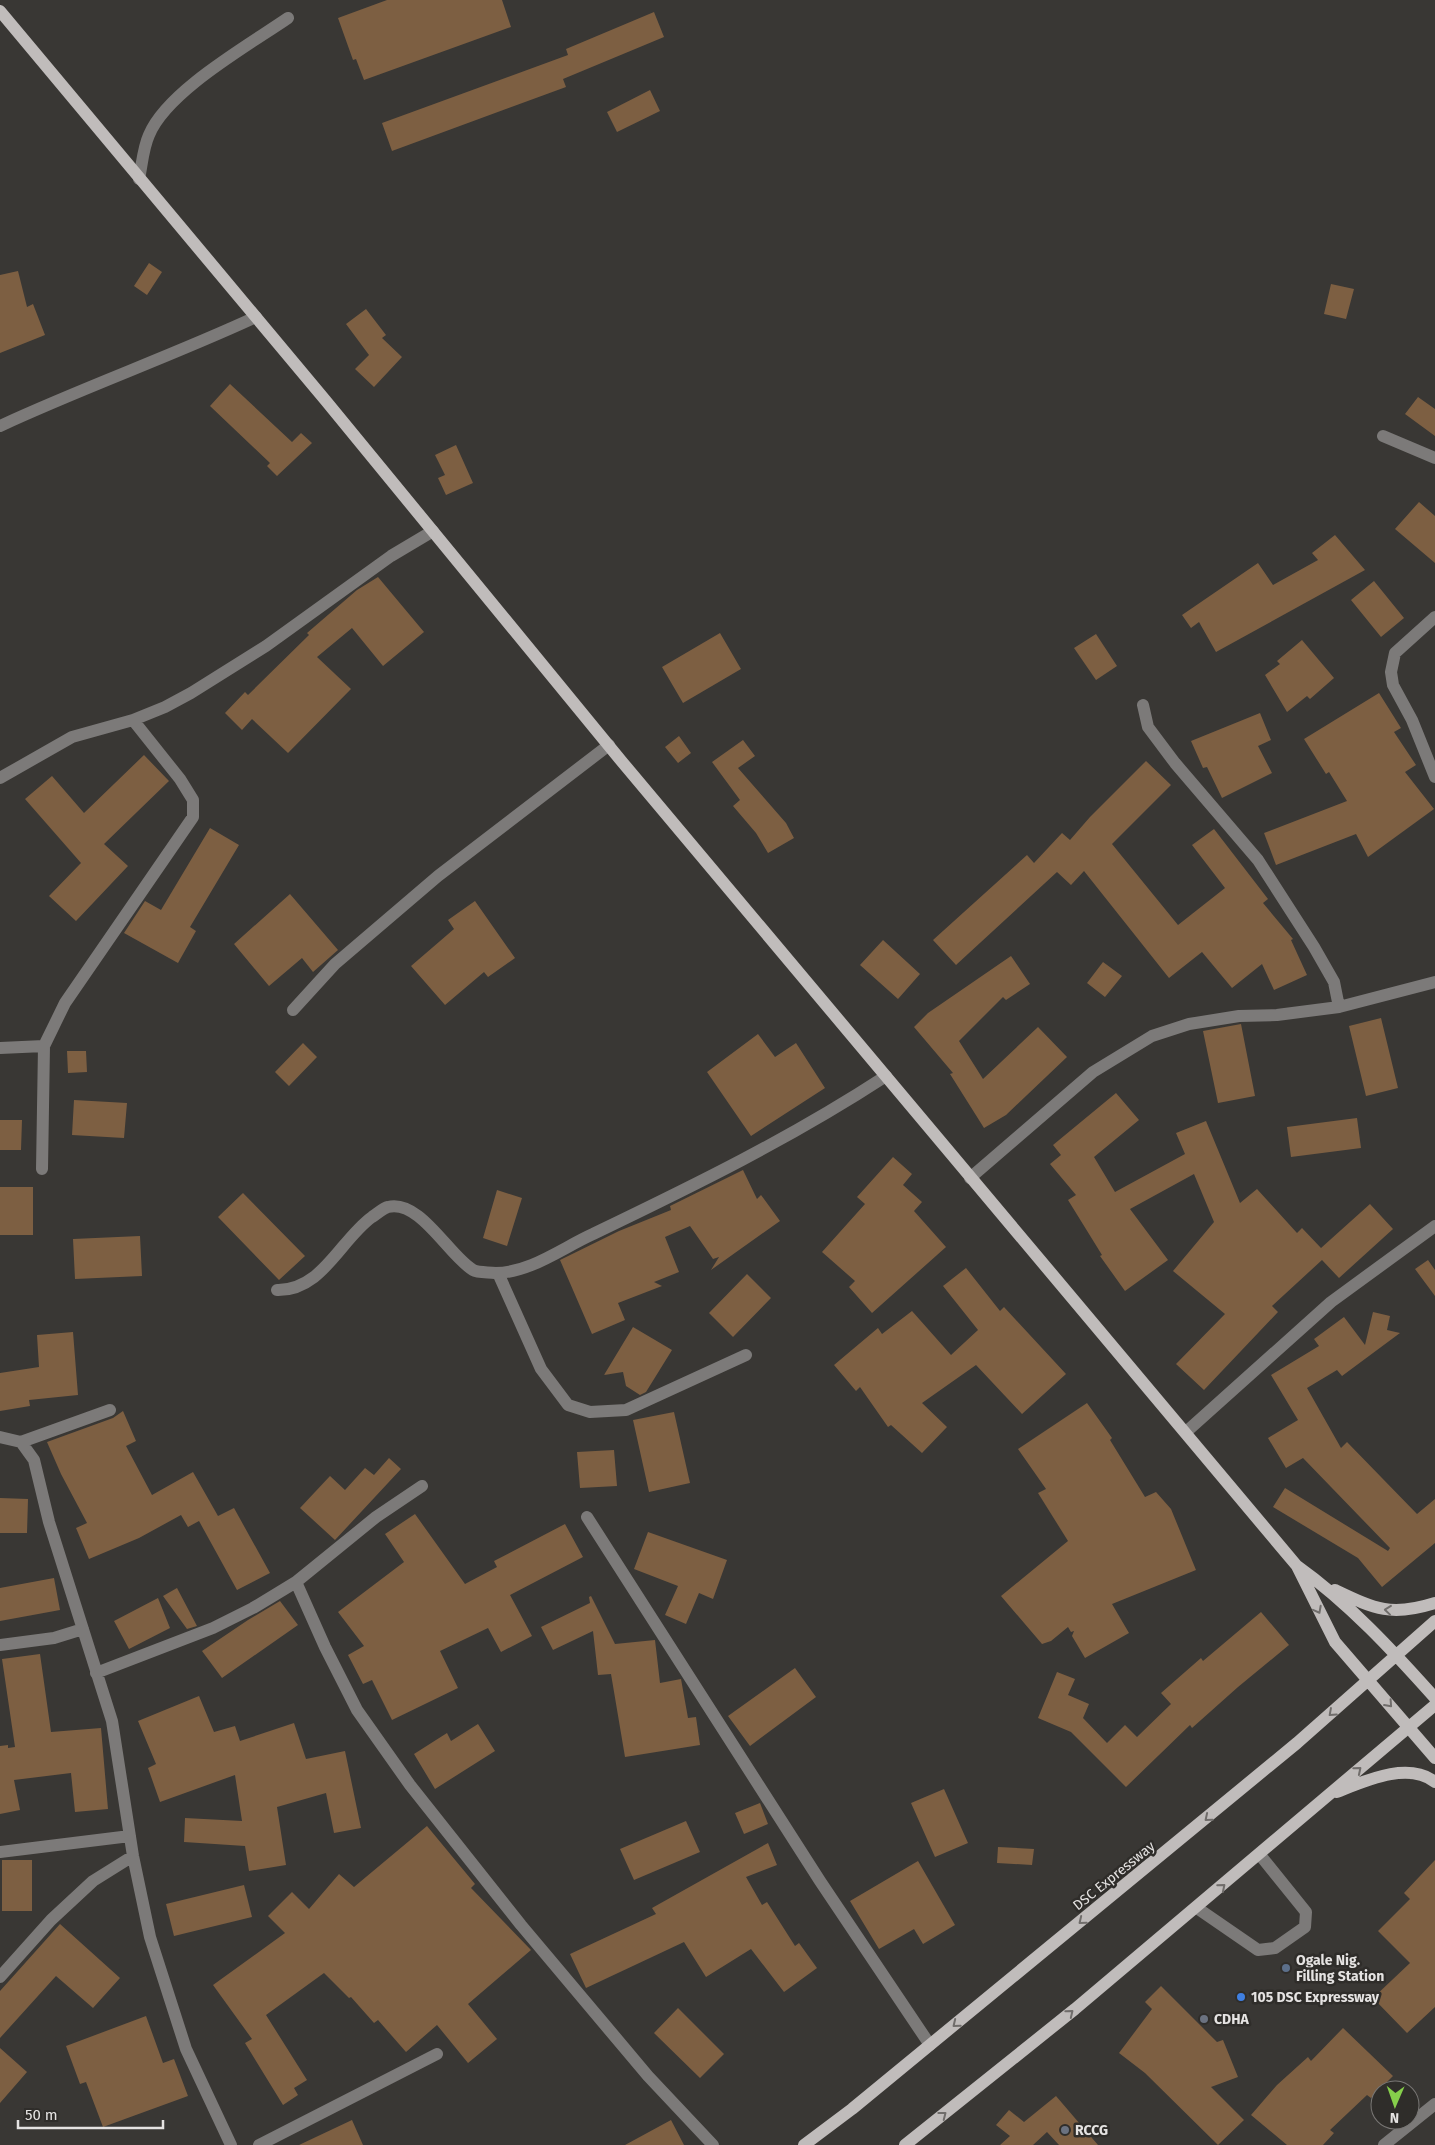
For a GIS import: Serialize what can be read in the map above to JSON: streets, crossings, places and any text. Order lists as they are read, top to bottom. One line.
{"streets":{"main road":["DSC Expressway"]},"places":["Ogale Nig. Filling Station","105 DSC Expressway","CDHA","RCCG"],"scale_bar":"50 m","north":"bottom"}
